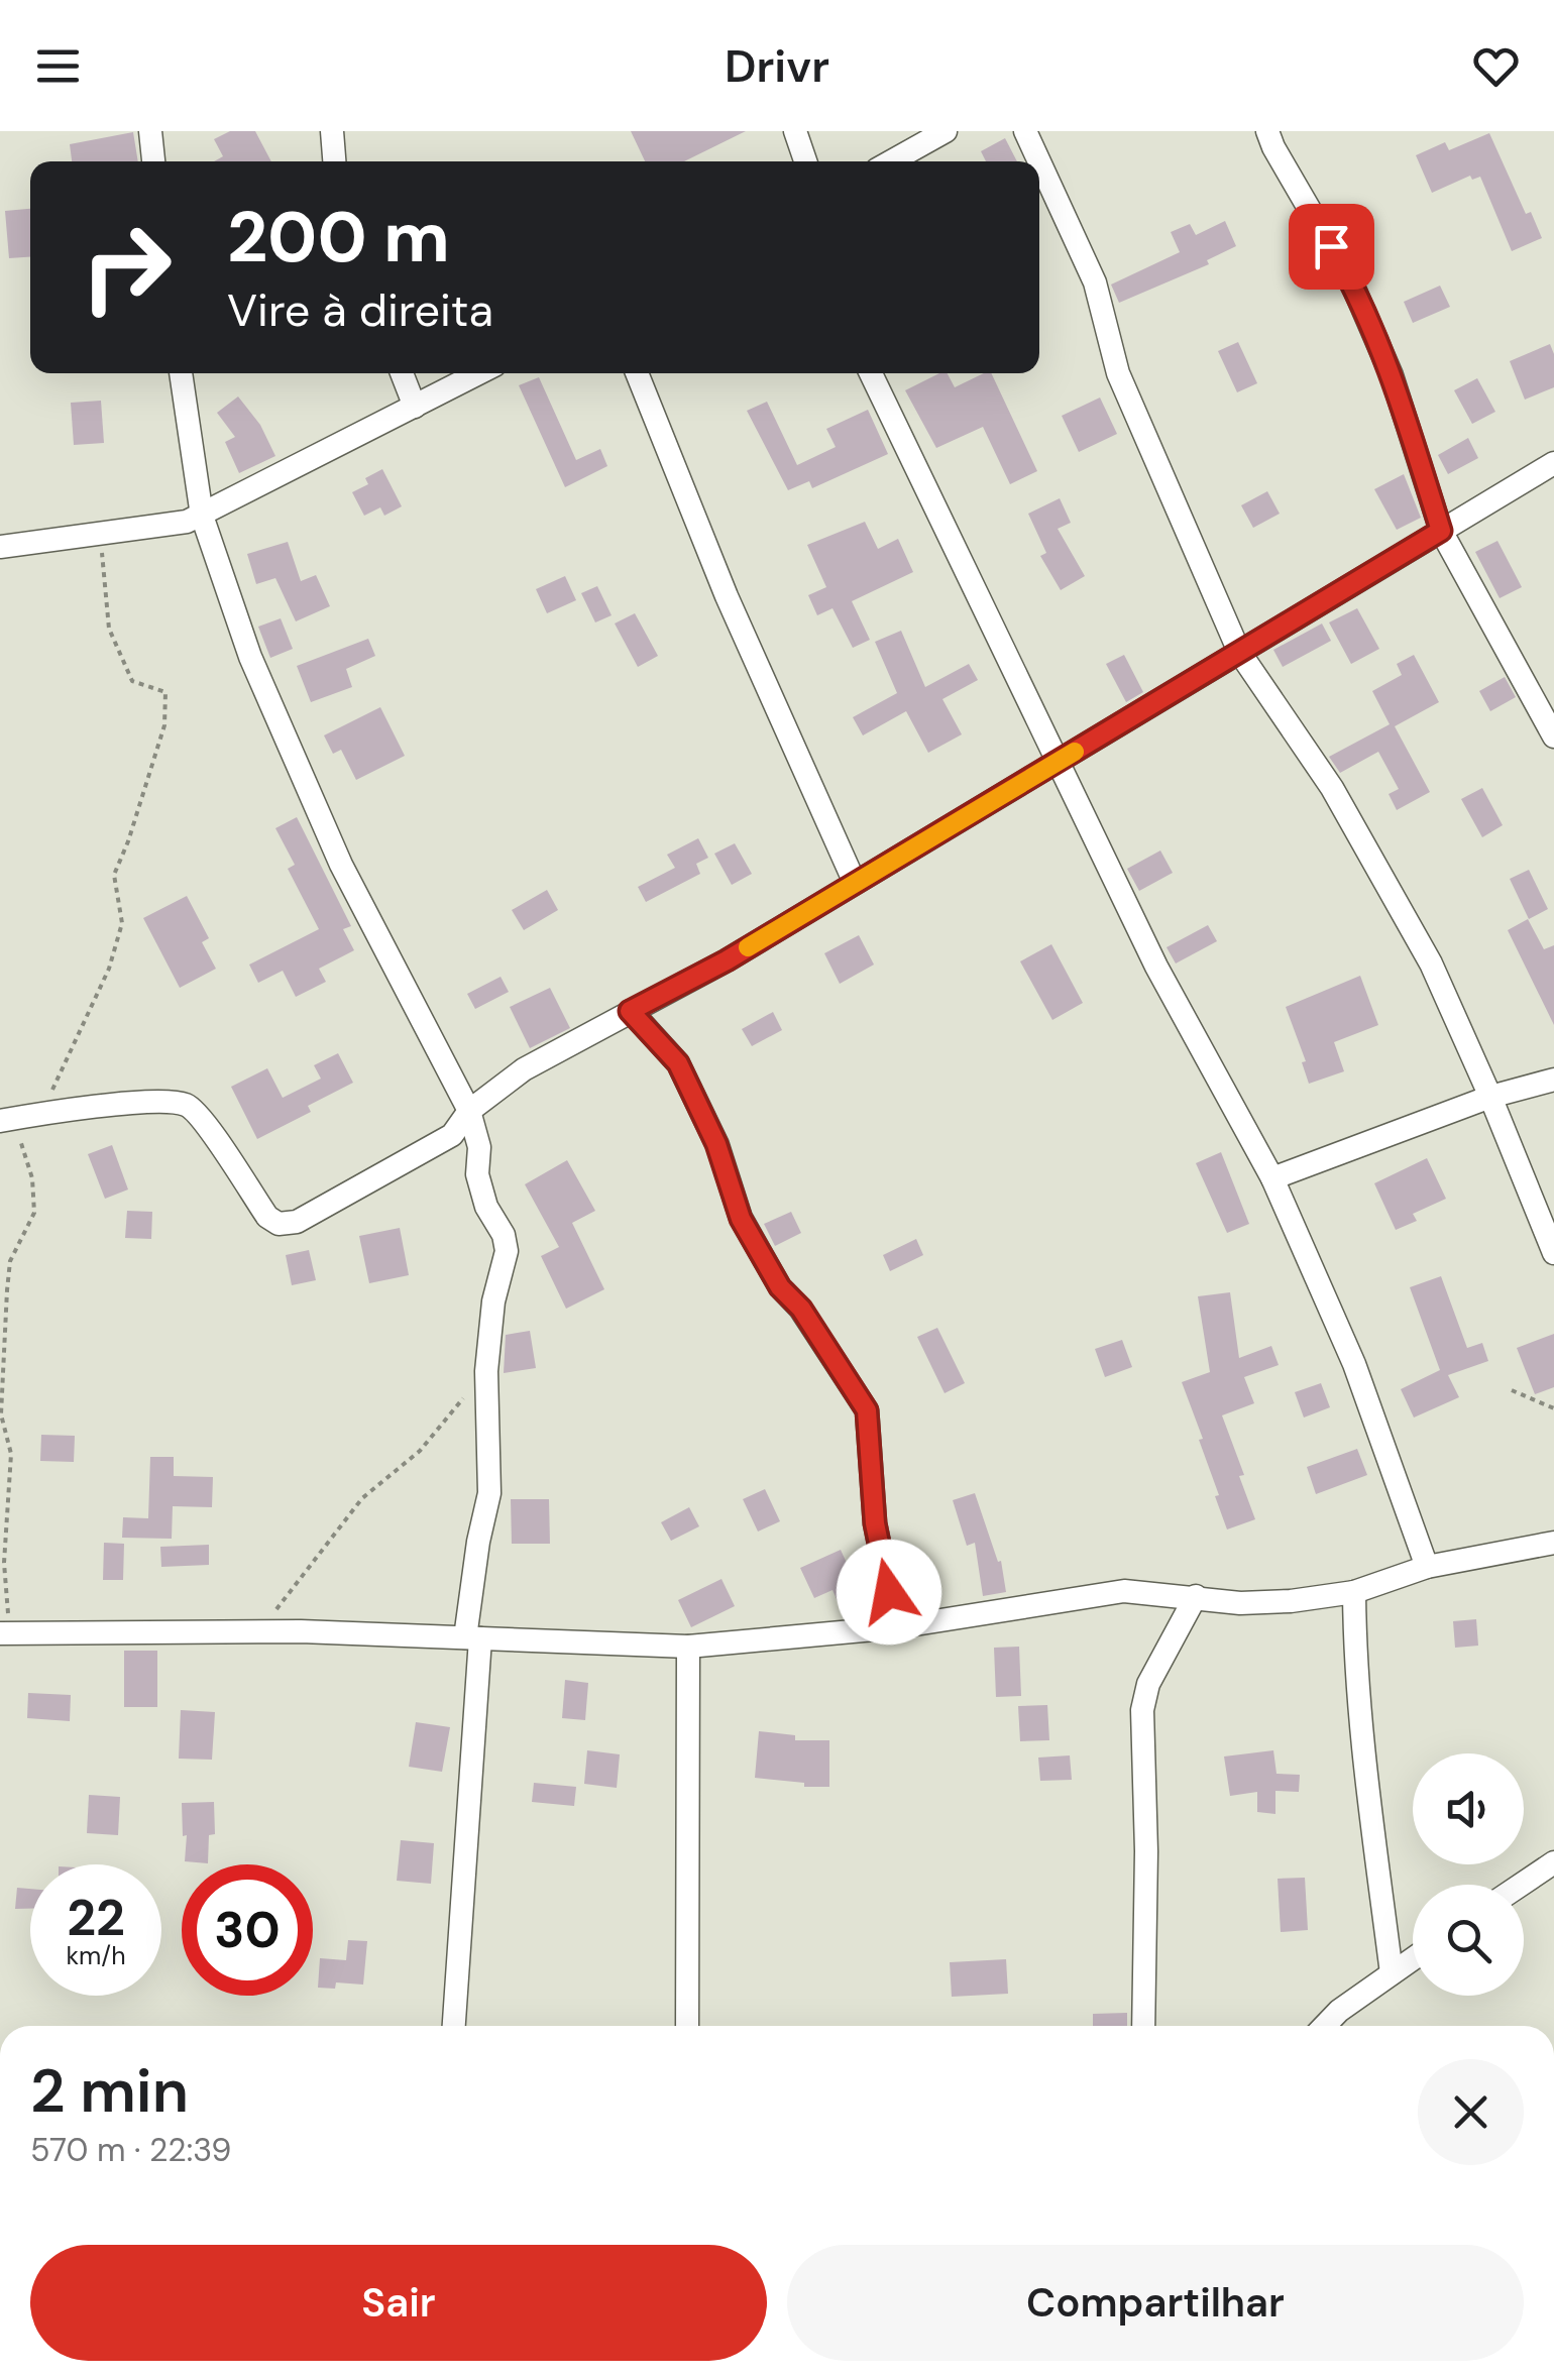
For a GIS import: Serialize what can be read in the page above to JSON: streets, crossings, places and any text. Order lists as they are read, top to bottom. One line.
{"page":{"header":"Drivr","turn":["200 m","Vire à direita"],"speed":"22 km/h","limit":"30","heading":["2 min","570 m · 22:39"],"buttons":["Sair","Compartilhar"]}}
